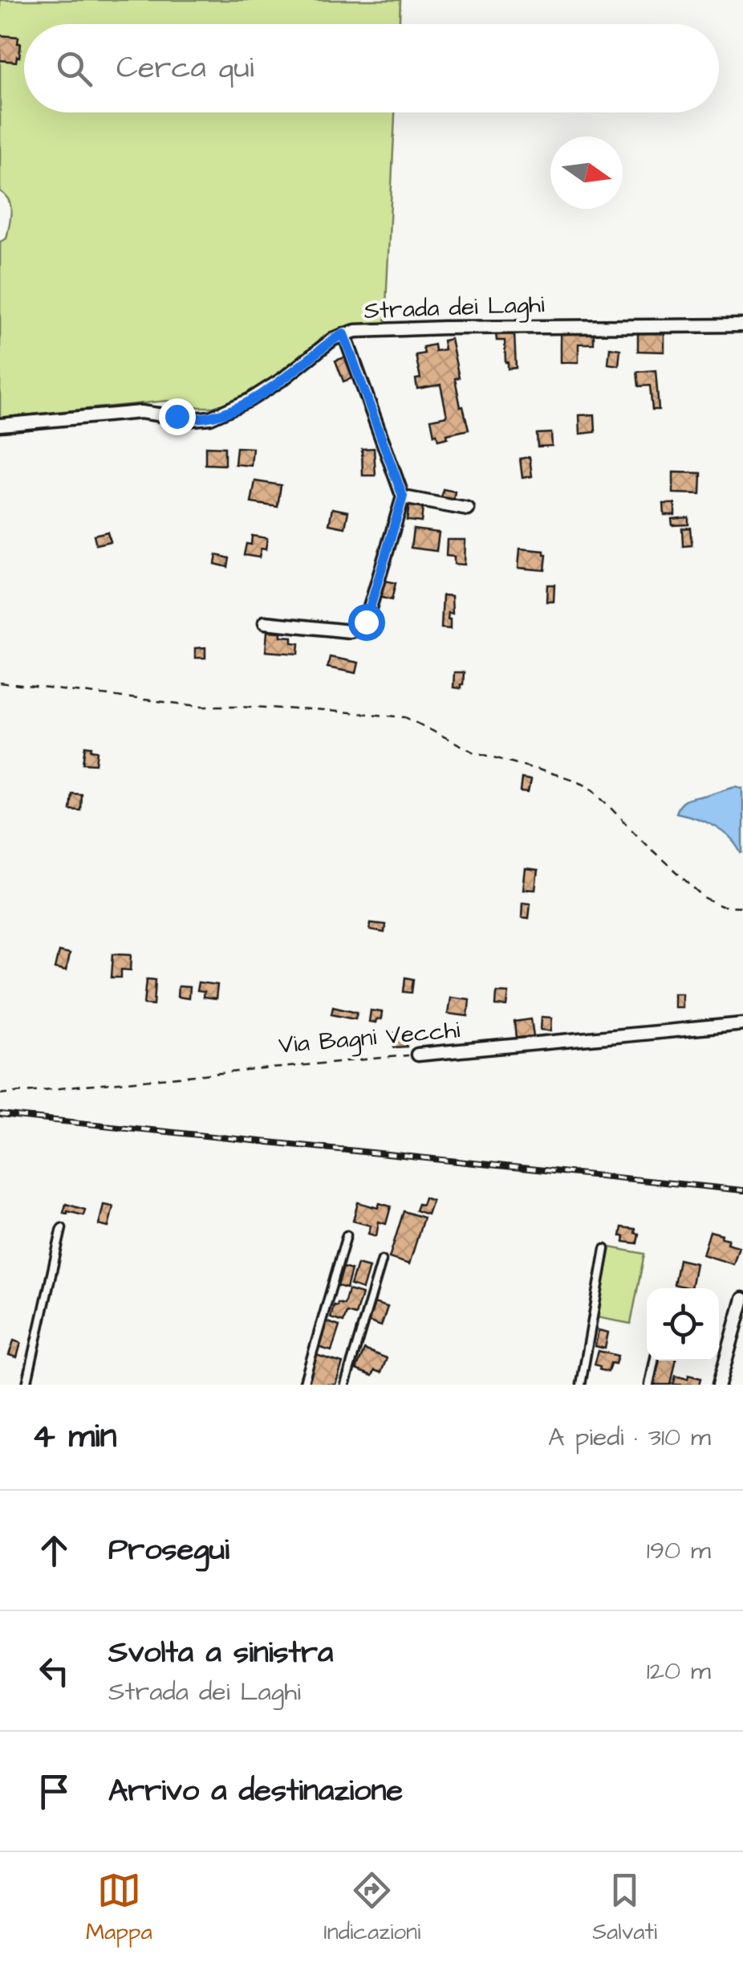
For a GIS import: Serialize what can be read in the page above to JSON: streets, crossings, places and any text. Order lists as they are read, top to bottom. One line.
{"streets":{"street":["Strada dei Laghi","Via Bagni Vecchi"]},"north":"right","page":{"search":"Cerca qui","heading":["4 min","A piedi · 310 m"],"list":[["Prosegui","190 m"],["Svolta a sinistra","Strada dei Laghi","120 m"],"Arrivo a destinazione"],"nav":["Mappa","Indicazioni","Salvati"]}}
